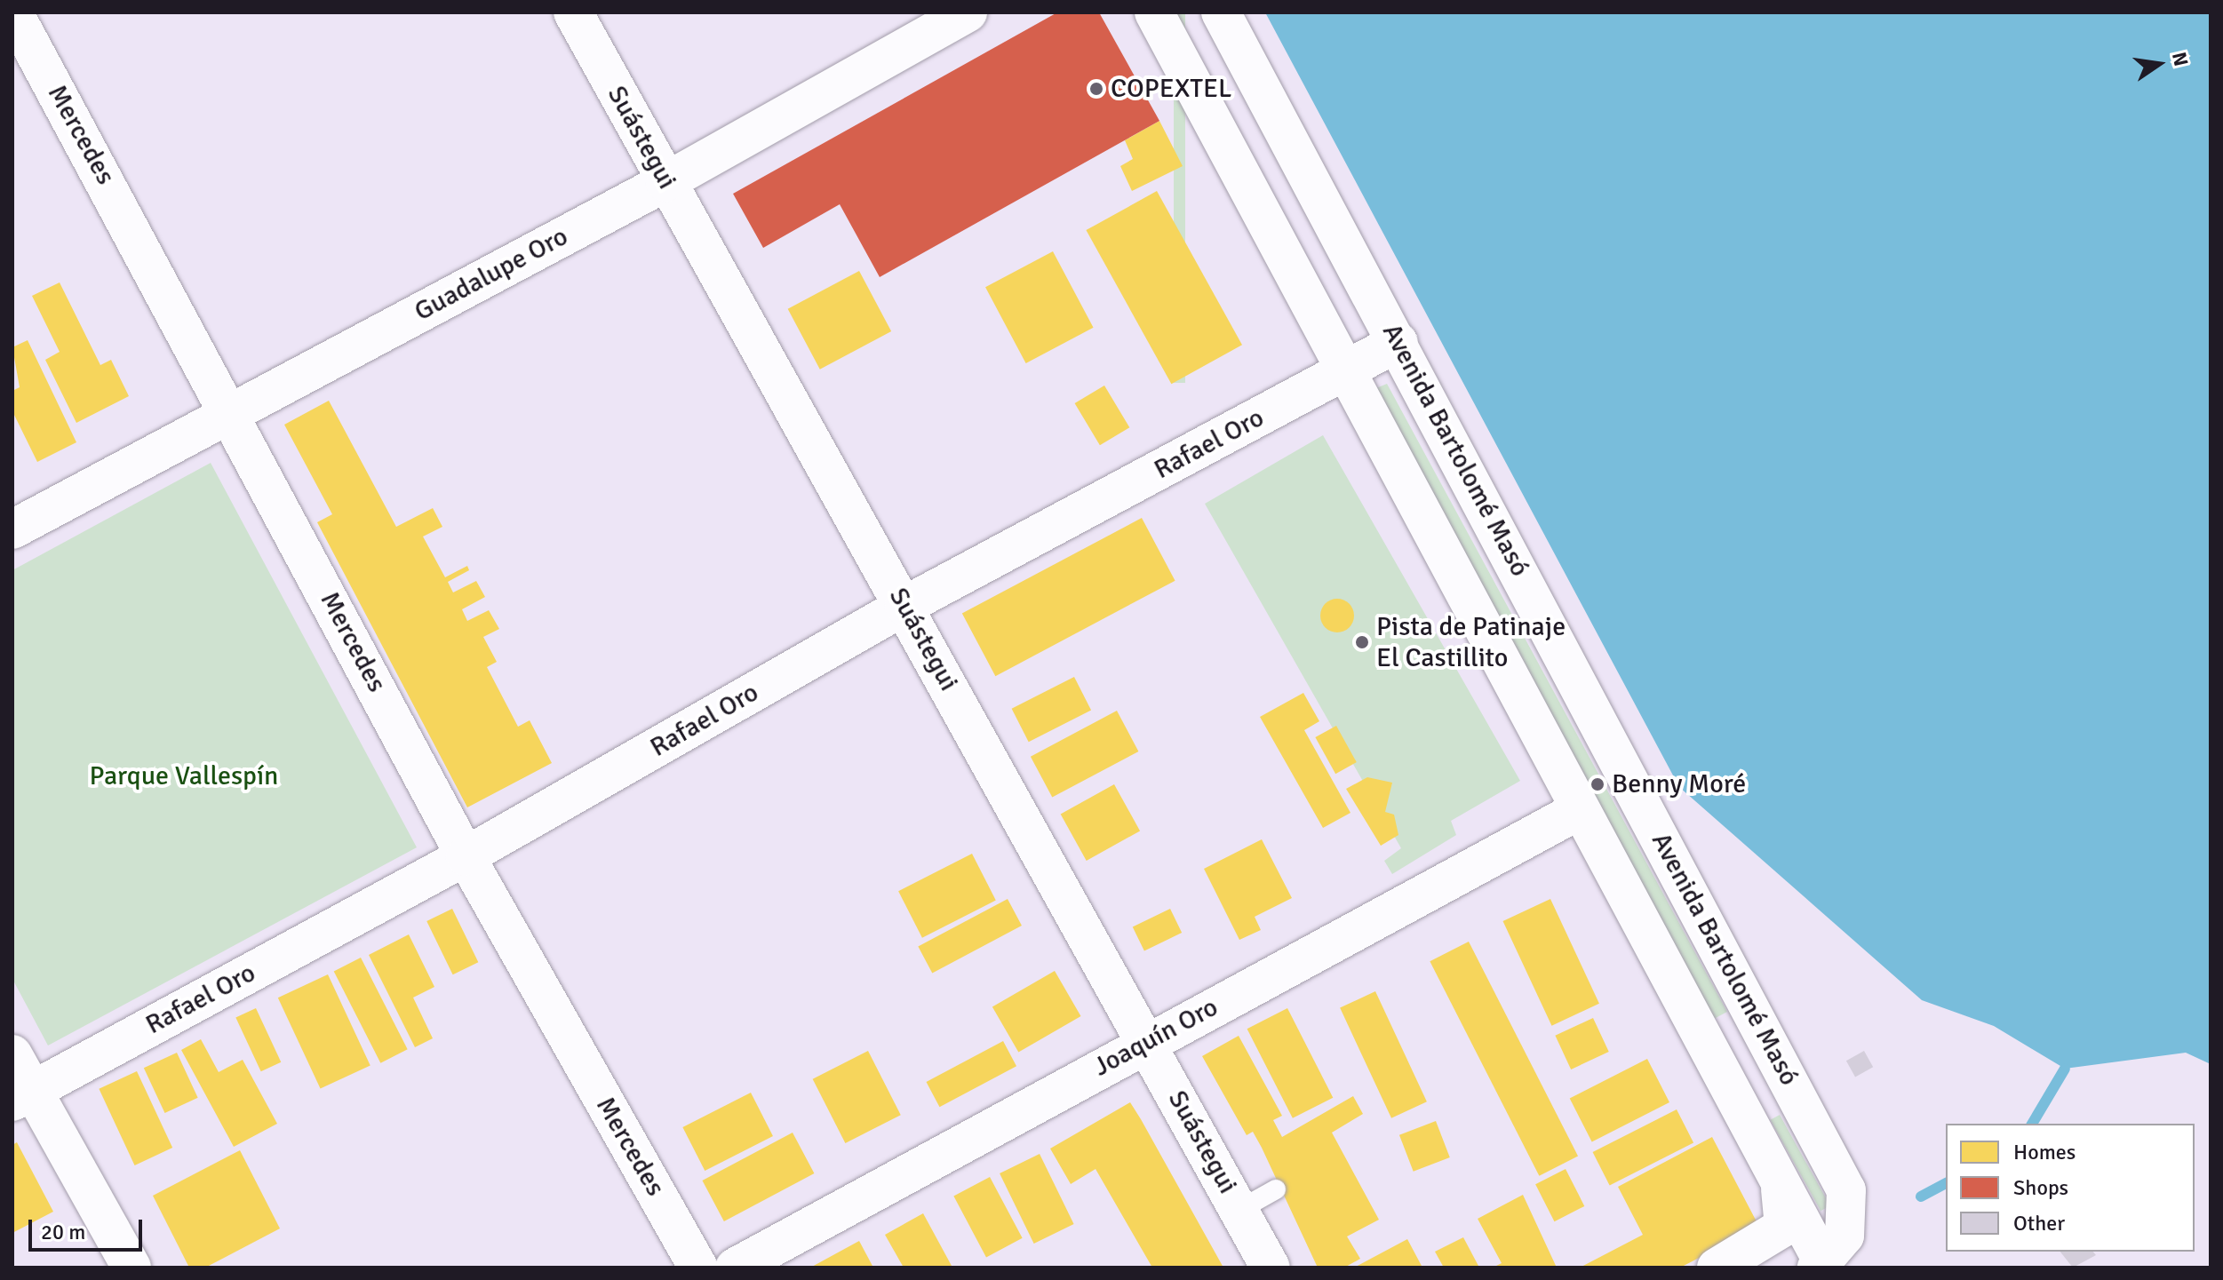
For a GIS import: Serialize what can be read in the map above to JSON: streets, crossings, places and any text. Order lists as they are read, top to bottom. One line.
{"streets":{"street":["Mercedes","Suástegui","Guadalupe Oro","Rafael Oro","Avenida Bartolomé Masó","Joaquín Oro"]},"crossings":[["Mercedes","Guadalupe Oro"],["Mercedes","Rafael Oro"],["Suástegui","Guadalupe Oro"],["Suástegui","Rafael Oro"],["Suástegui","Joaquín Oro"],["Rafael Oro","Avenida Bartolomé Masó"]],"parks":["Parque Vallespín"],"places":["COPEXTEL","Pista de Patinaje El Castillito","Benny Moré"],"legend":["Homes","Shops","Other"],"scale_bar":"20 m","north":"right"}
